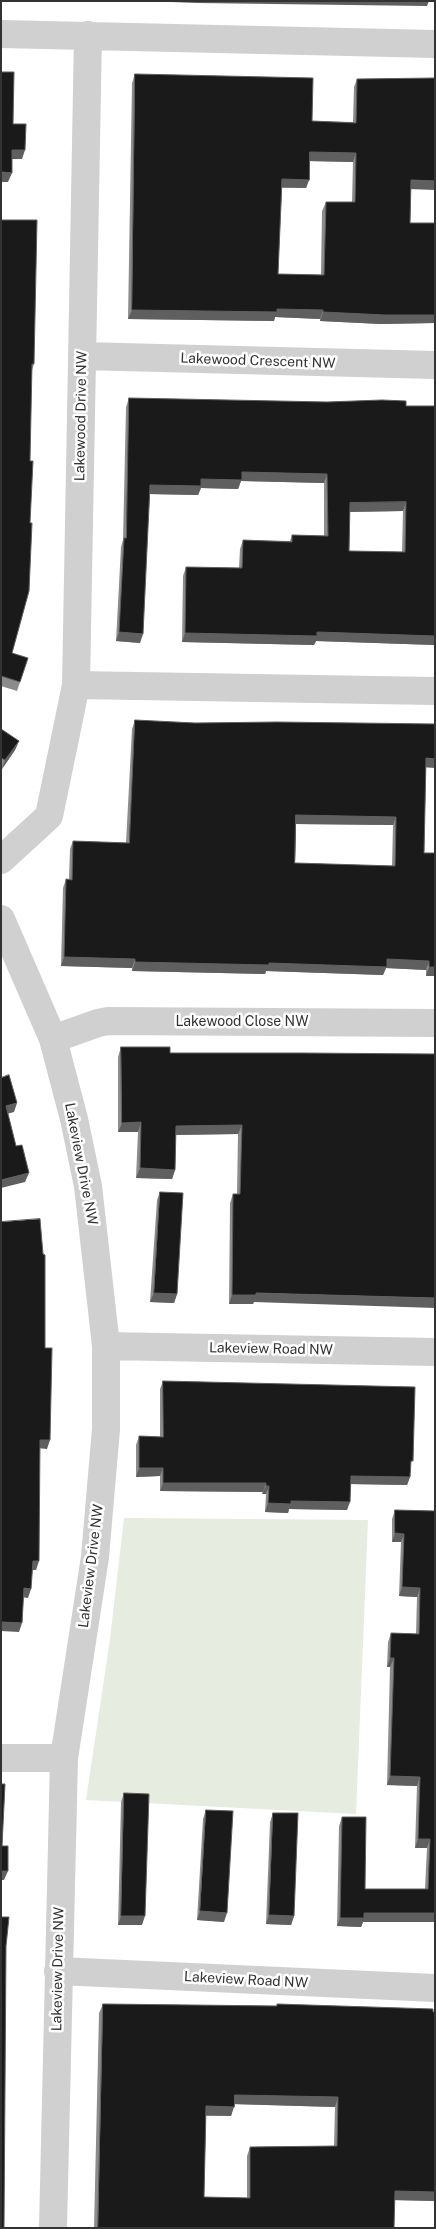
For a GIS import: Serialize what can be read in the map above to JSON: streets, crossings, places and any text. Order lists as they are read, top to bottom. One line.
{"streets":{"street":["Lakewood Crescent NW","Lakewood Drive NW","Lakewood Close NW","Lakeview Drive NW","Lakeview Road NW"]},"crossings":[["Lakewood Crescent NW","Lakewood Drive NW"],["Lakewood Close NW","Lakeview Drive NW"],["Lakeview Drive NW","Lakeview Road NW"]]}
